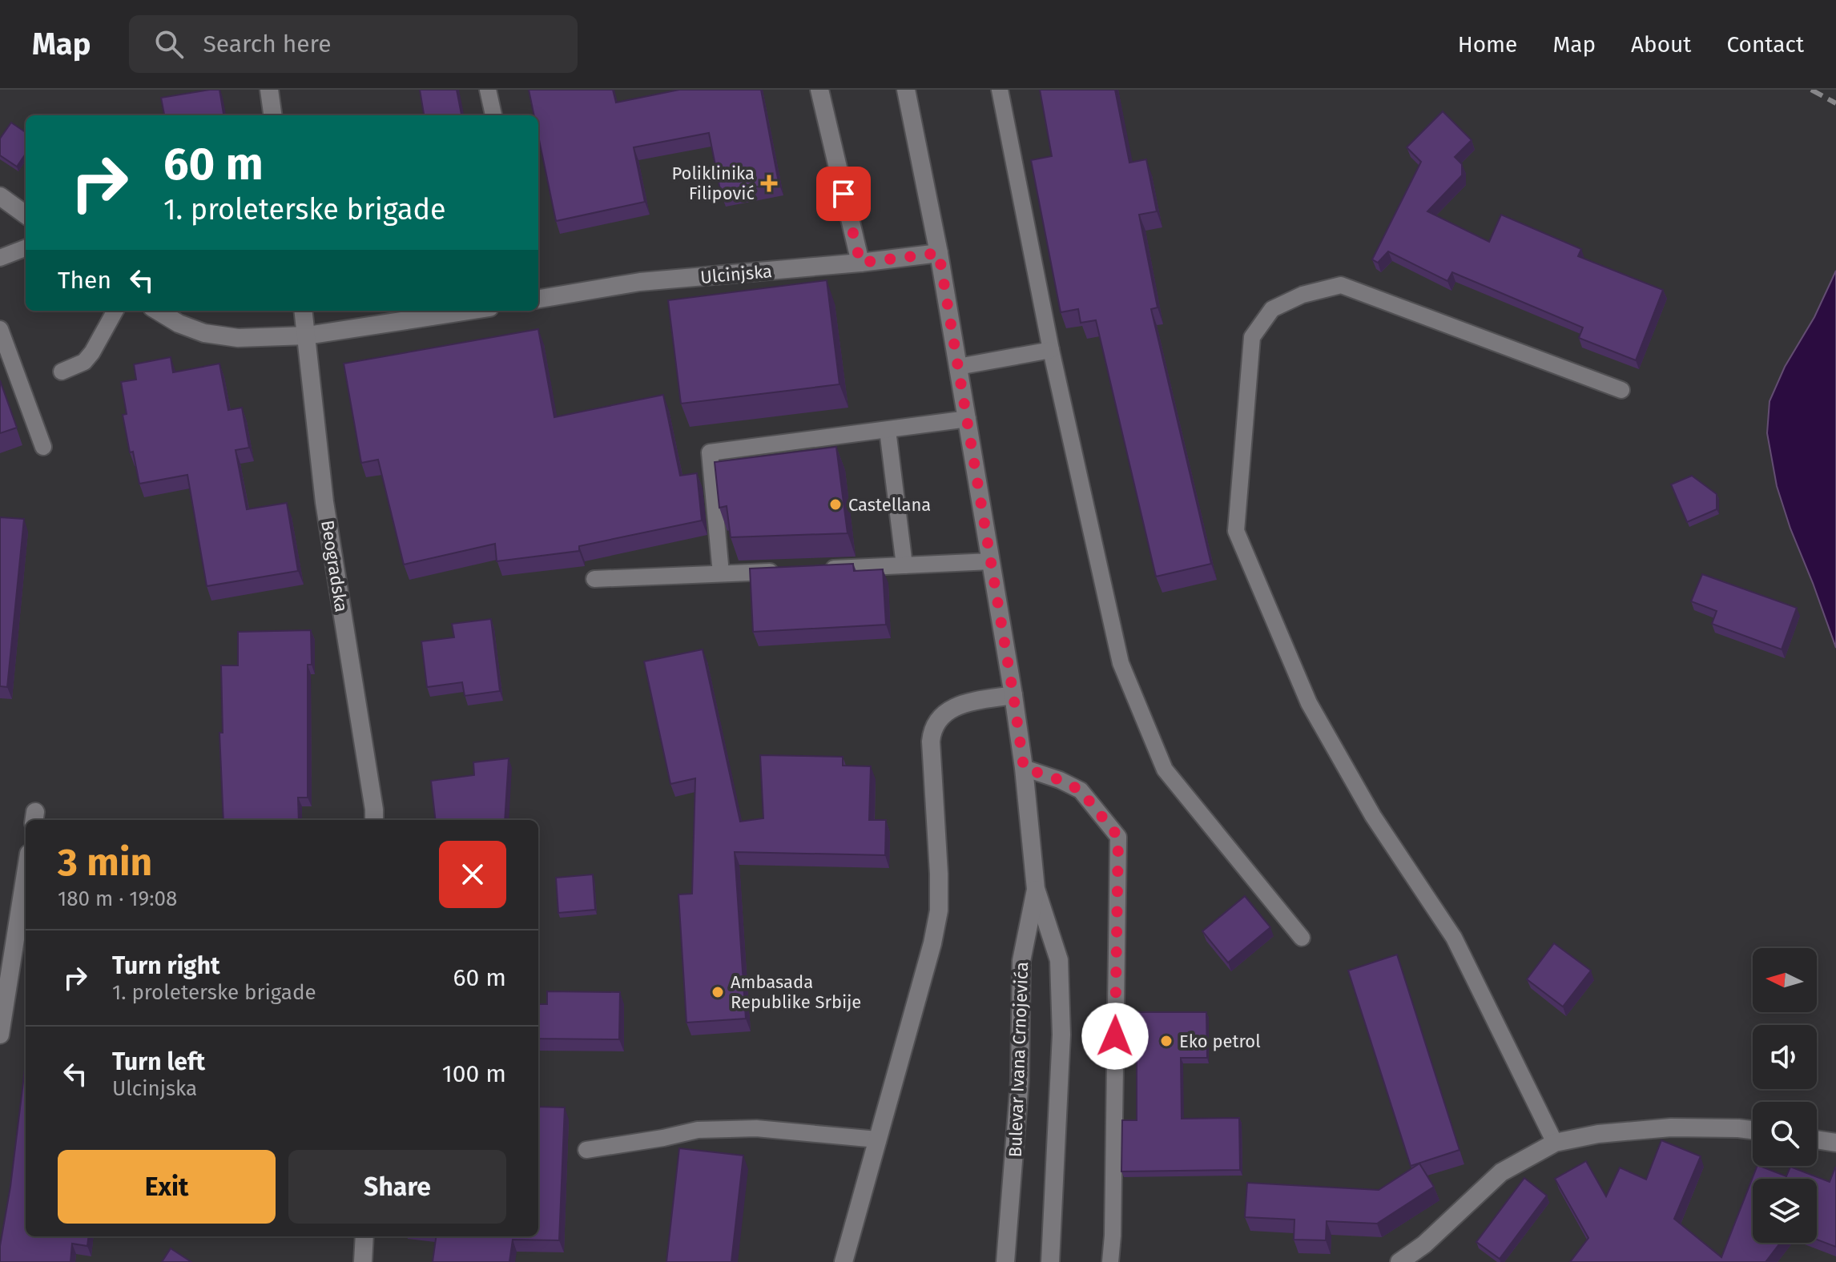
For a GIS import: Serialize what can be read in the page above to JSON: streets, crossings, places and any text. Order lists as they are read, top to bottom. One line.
{"streets":{"street":["Ulcinjska","Beogradska","Bulevar Ivana Crnojevića"]},"places":{"health":["Poliklinika Filipović"],"other":["Castellana","Ambasada Republike Srbije","Eko petrol"]},"north":"left","page":{"header":"Map","search":"Search here","nav":["Home","Map","About","Contact"],"turn":["60 m","1. proleterske brigade"],"then":"Then","heading":["3 min","180 m · 19:08"],"list":[{"name":"Turn right","note":"1. proleterske brigade","value":"60 m"},{"name":"Turn left","note":"Ulcinjska","value":"100 m"}],"buttons":["Exit","Share"]}}
